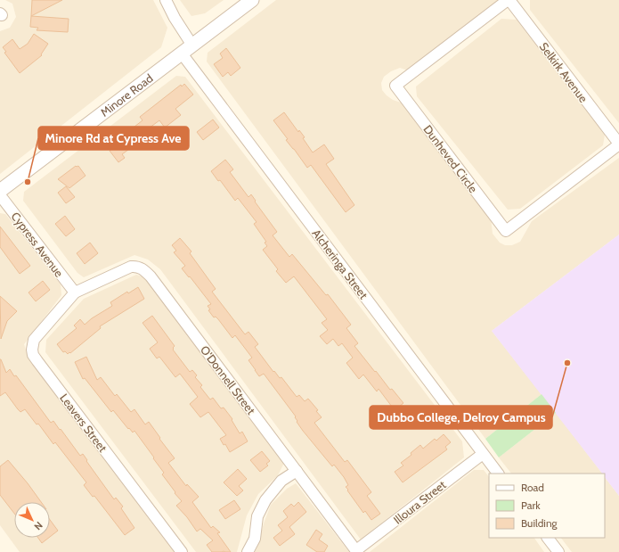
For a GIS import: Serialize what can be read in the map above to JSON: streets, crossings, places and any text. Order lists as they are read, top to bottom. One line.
{"streets":{"street":["Selkirk Avenue","Minore Road","Dunheved Circle","Cypress Avenue","Alcheringa Street","O'Donnell Street","Leavers Street","Illoura Street"]},"crossings":[["Selkirk Avenue","Dunheved Circle"],["Minore Road","Alcheringa Street"],["Cypress Avenue","O'Donnell Street"],["Cypress Avenue","Leavers Street"],["Alcheringa Street","Illoura Street"],["O'Donnell Street","Leavers Street"],["O'Donnell Street","Illoura Street"]],"places":["Minore Rd at Cypress Ave","Dubbo College, Delroy Campus"],"legend":["Road","Park","Building"],"north":"bottom right"}
